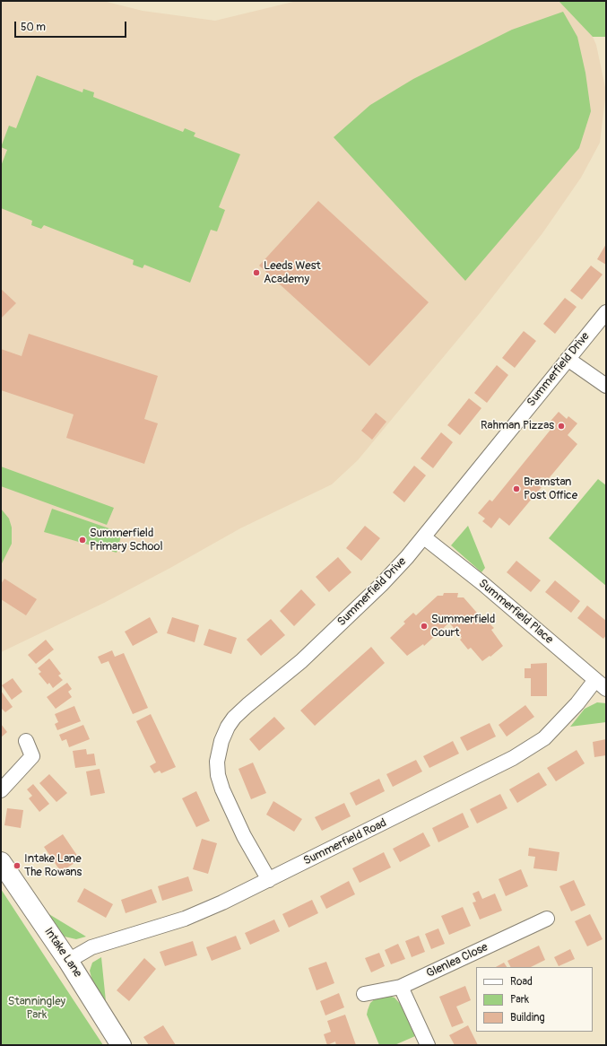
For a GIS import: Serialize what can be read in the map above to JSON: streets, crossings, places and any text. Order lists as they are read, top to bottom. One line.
{"streets":{"street":["Summerfield Drive","Summerfield Place","Summerfield Road","Intake Lane","Glenlea Close"]},"crossings":[["Summerfield Drive","Summerfield Place"],["Summerfield Drive","Summerfield Road"],["Summerfield Place","Summerfield Road"],["Summerfield Road","Intake Lane"]],"parks":["Stanningley Park"],"places":["Leeds West Academy","Rahman Pizzas","Bramstan Post Office","Summerfield Primary School","Summerfield Court","Intake Lane The Rowans"],"legend":["Road","Park","Building"],"scale_bar":"50 m"}
